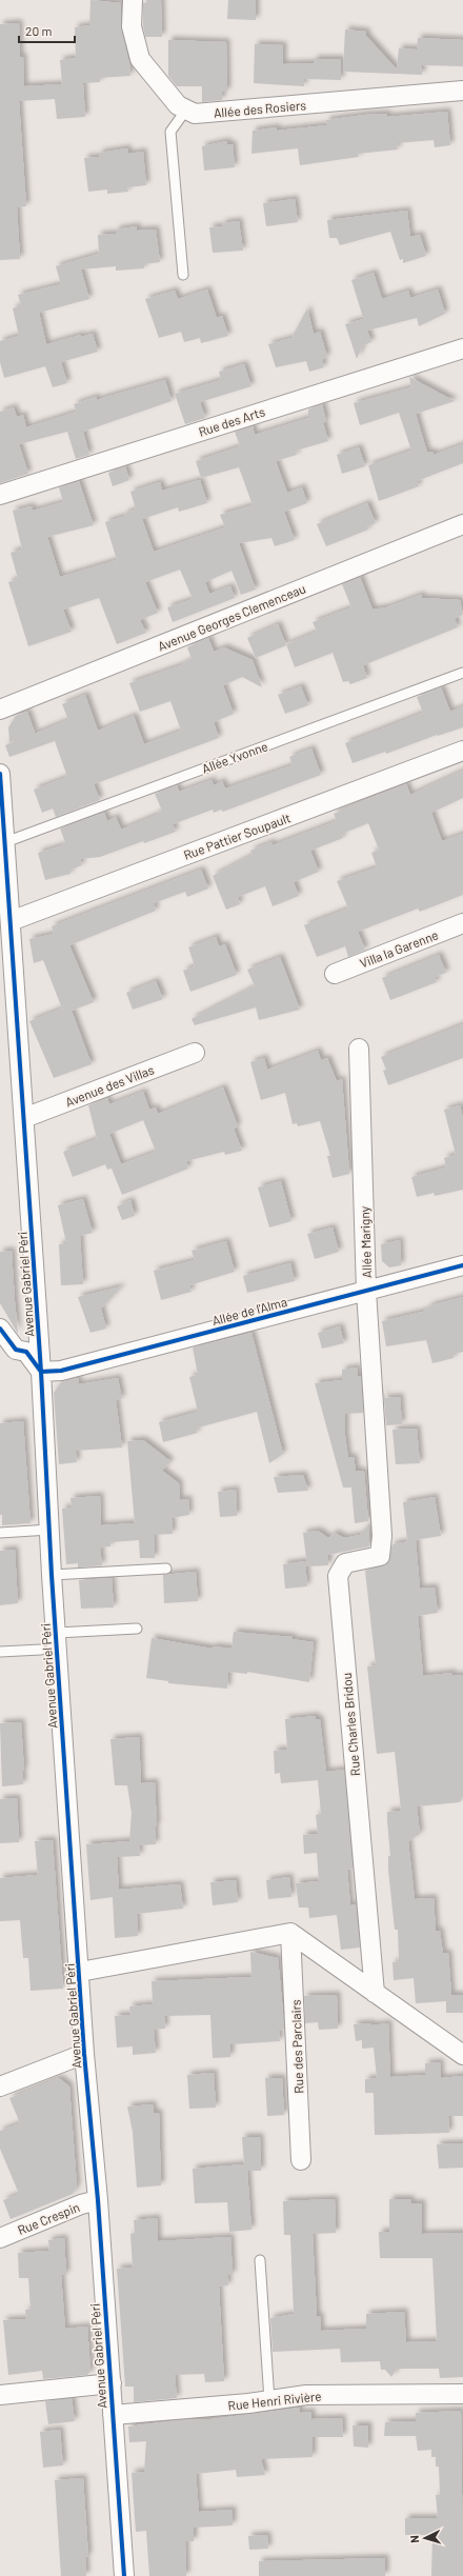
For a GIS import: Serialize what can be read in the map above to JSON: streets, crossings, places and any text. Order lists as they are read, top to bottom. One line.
{"streets":{"street":["Allée des Rosiers","Rue des Arts","Avenue Georges Clemenceau","Rue Pattier Soupault","Villa la Garenne","Avenue des Villas","Allée Marigny","Avenue Gabriel Péri","Allée de l'Alma","Rue Charles Bridou","Rue des Parclairs","Rue Crespin","Rue Henri Rivière"],"lane":["Allée Yvonne"]},"crossings":[["Allée Yvonne","Avenue Gabriel Péri"],["Rue Pattier Soupault","Avenue Gabriel Péri"],["Avenue des Villas","Avenue Gabriel Péri"],["Allée Marigny","Allée de l'Alma"],["Allée Marigny","Rue Charles Bridou"],["Avenue Gabriel Péri","Allée de l'Alma"],["Avenue Gabriel Péri","Rue Crespin"],["Avenue Gabriel Péri","Rue Henri Rivière"]],"scale_bar":"20 m","north":"left"}
